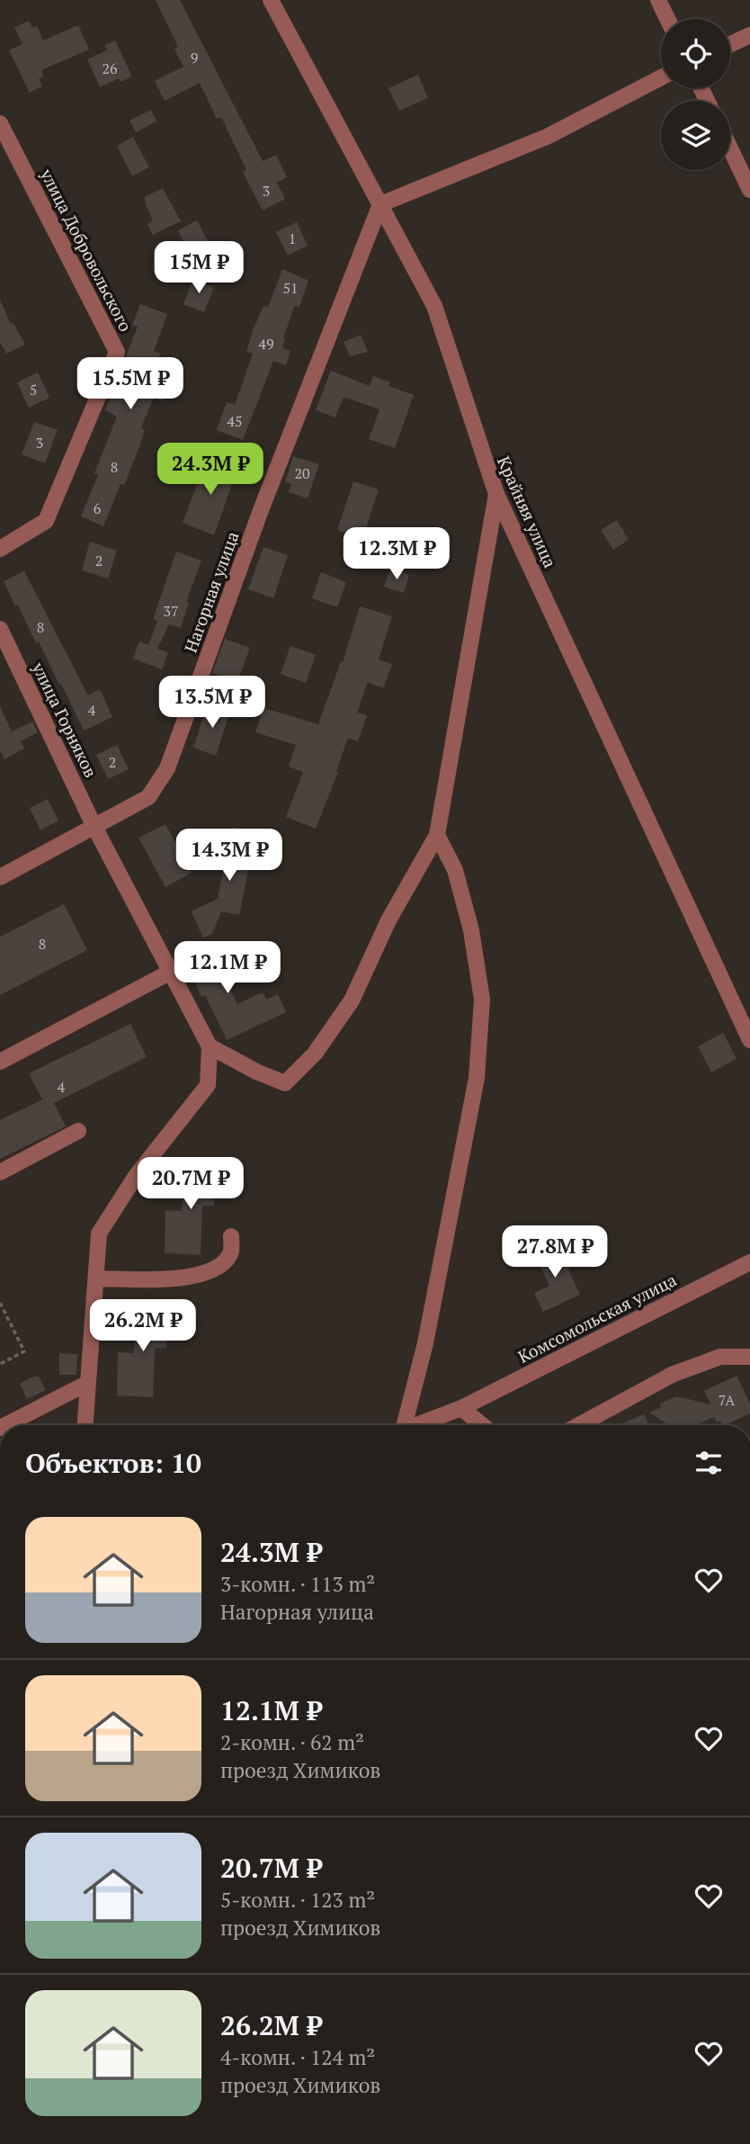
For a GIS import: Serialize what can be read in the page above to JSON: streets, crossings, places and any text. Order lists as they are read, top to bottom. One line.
{"streets":{"street":["улица Добровольского","Крайняя улица","Нагорная улица","улица Горняков","Комсомольская улица"]},"crossings":[["Крайняя улица","Нагорная улица"],["Нагорная улица","улица Горняков"]],"house_numbers":["9","26","3","1","51","49","5","45","3","8","20","6","2","37","8","4","2","8","4","7А"],"page":{"price":["15M ₽","15.5M ₽","24.3M ₽","12.3M ₽","13.5M ₽","14.3M ₽","12.1M ₽","20.7M ₽","27.8M ₽","26.2M ₽"],"heading":"Объектов: 10","list":[{"name":"24.3M ₽","note":"3-комн. · 113 m² · Нагорная улица"},{"name":"12.1M ₽","note":"2-комн. · 62 m² · проезд Химиков"},{"name":"20.7M ₽","note":"5-комн. · 123 m² · проезд Химиков"},{"name":"26.2M ₽","note":"4-комн. · 124 m² · проезд Химиков"}]}}
